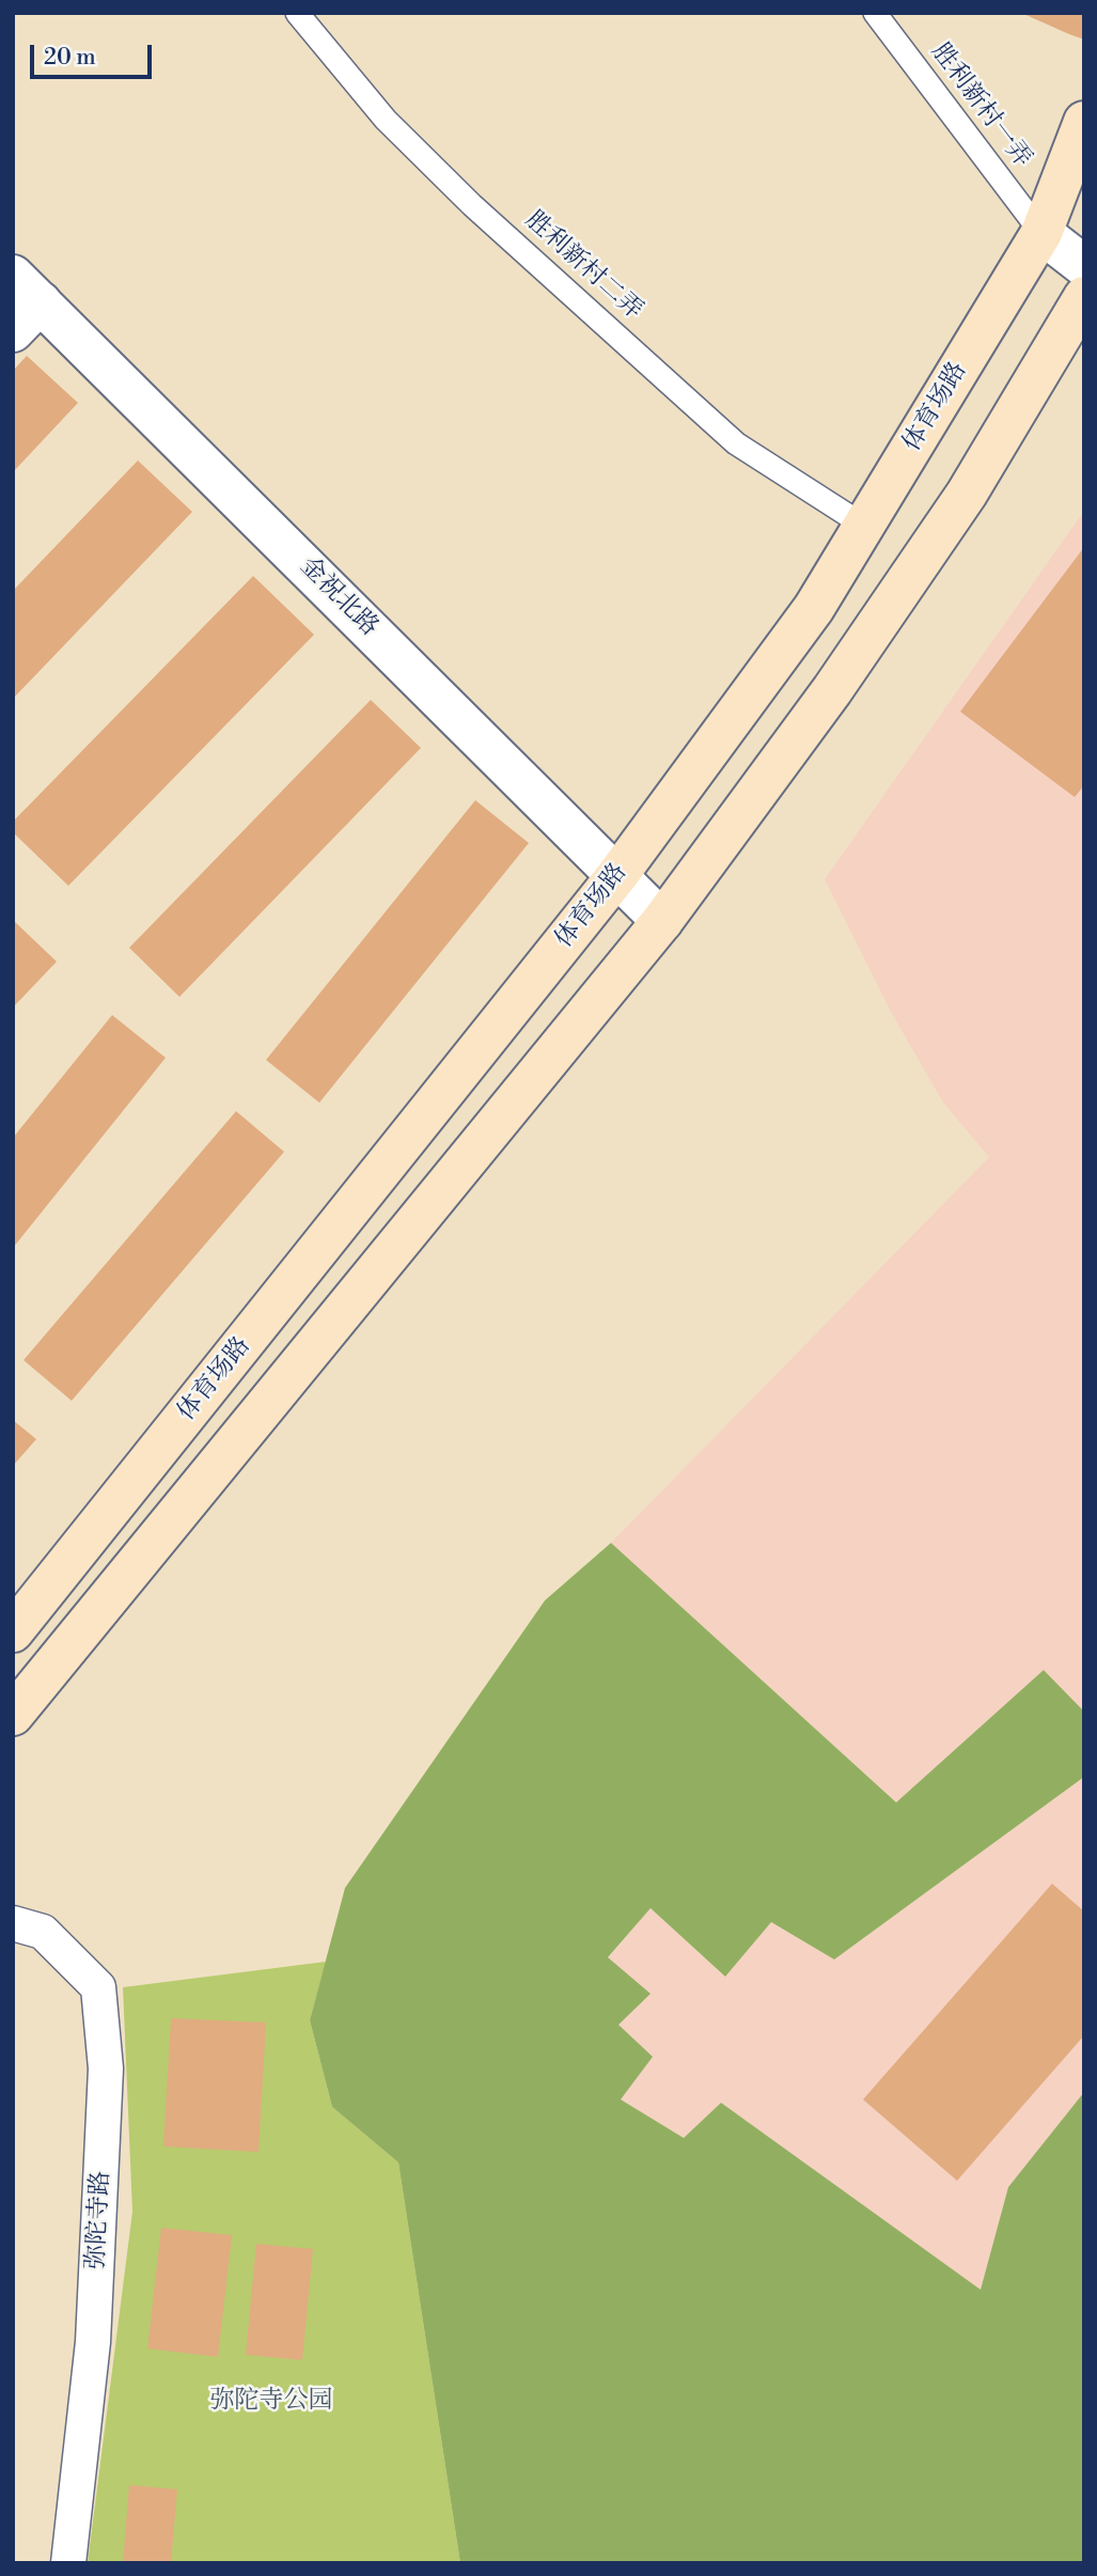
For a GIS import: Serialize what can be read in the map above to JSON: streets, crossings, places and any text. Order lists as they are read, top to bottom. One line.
{"streets":{"main road":["体育场路"],"street":["金祝北路","弥陀寺路"],"lane":["胜利新村一弄","胜利新村二弄"]},"crossings":[["胜利新村一弄","体育场路"],["胜利新村二弄","体育场路"],["体育场路","金祝北路"]],"parks":["弥陀寺公园"],"scale_bar":"20 m"}
